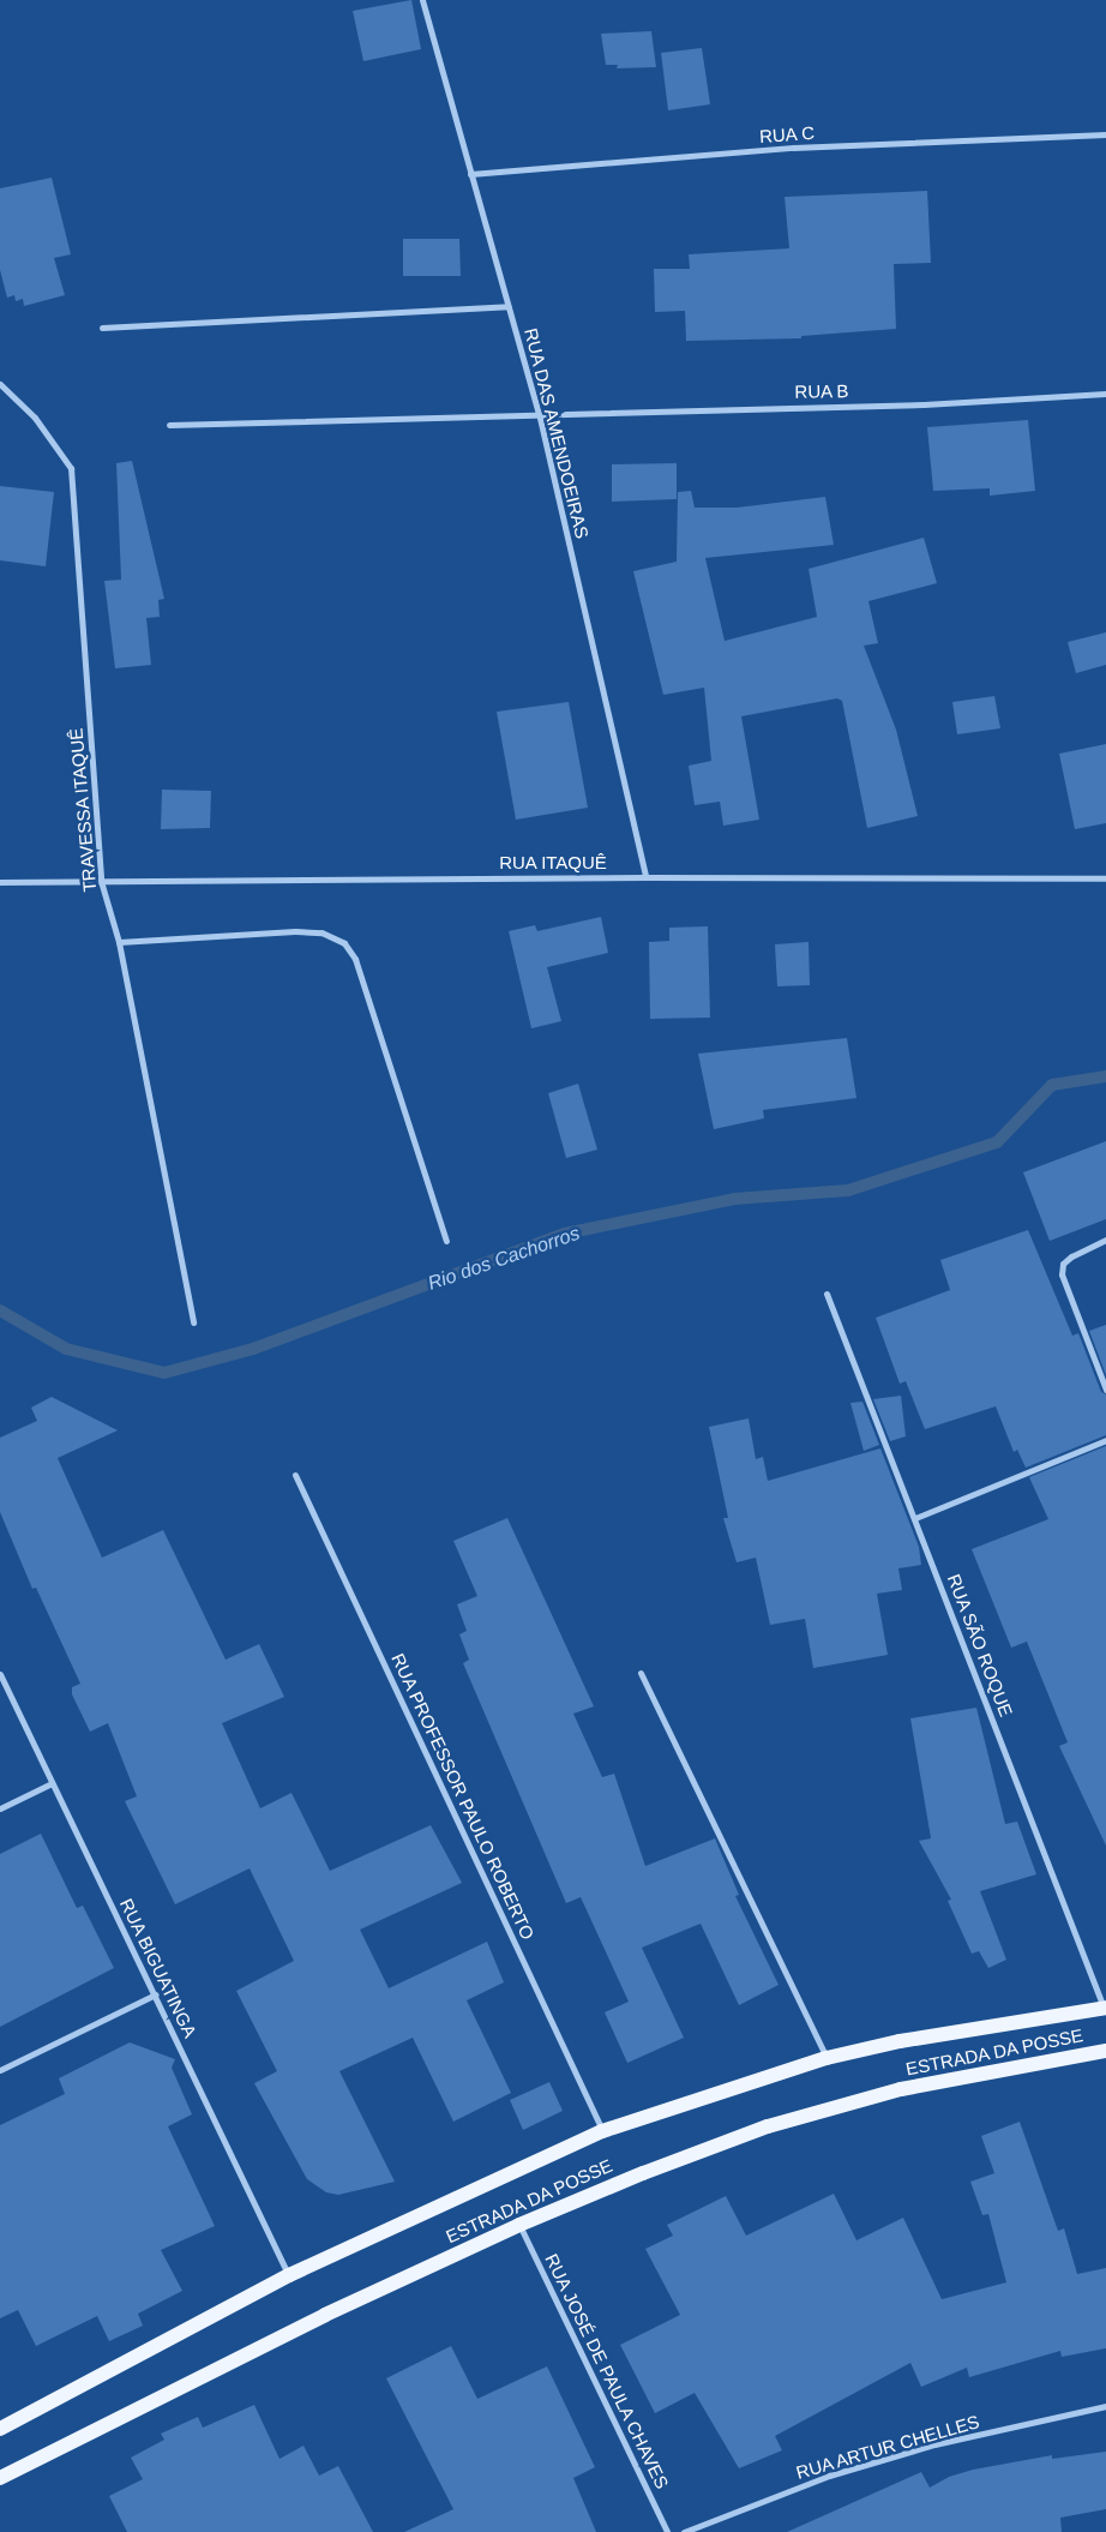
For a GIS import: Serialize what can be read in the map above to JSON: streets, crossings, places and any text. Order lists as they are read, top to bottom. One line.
{"streets":{"main road":["ESTRADA DA POSSE"],"street":["RUA C","RUA B","RUA DAS AMENDOEIRAS","TRAVESSA ITAQUÊ","RUA ITAQUÊ","RUA SÃO ROQUE","RUA PROFESSOR PAULO ROBERTO","RUA BIGUATINGA","RUA JOSÉ DE PAULA CHAVES","RUA ARTUR CHELLES"]},"crossings":[["RUA C","RUA DAS AMENDOEIRAS"],["RUA B","RUA DAS AMENDOEIRAS"],["RUA DAS AMENDOEIRAS","RUA ITAQUÊ"],["TRAVESSA ITAQUÊ","RUA ITAQUÊ"],["RUA SÃO ROQUE","ESTRADA DA POSSE"],["RUA PROFESSOR PAULO ROBERTO","ESTRADA DA POSSE"],["RUA BIGUATINGA","ESTRADA DA POSSE"],["ESTRADA DA POSSE","RUA JOSÉ DE PAULA CHAVES"]],"water":["Rio dos Cachorros"]}
